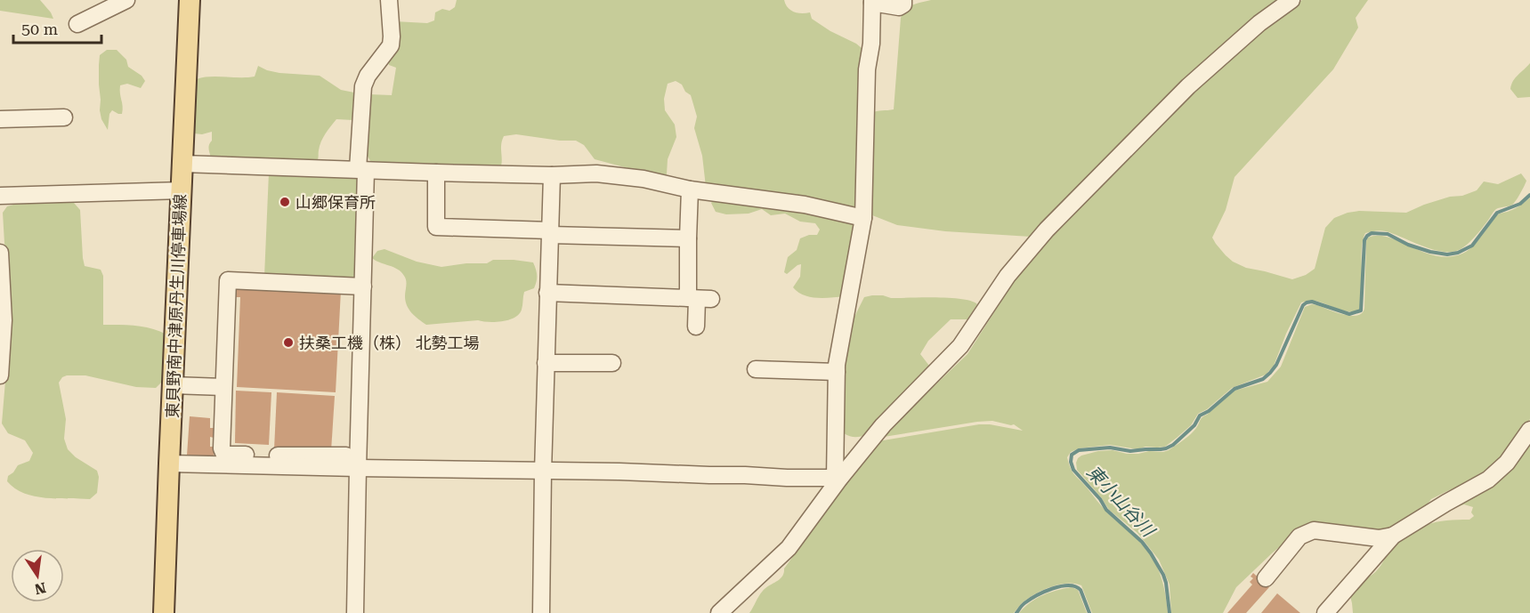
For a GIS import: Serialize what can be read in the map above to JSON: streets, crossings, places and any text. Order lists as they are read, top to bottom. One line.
{"streets":{"main road":["東貝野南中津原丹生川停車場線"]},"water":["東小山谷川"],"places":["山郷保育所","扶桑工機（株） 北勢工場"],"scale_bar":"50 m","north":"bottom"}
